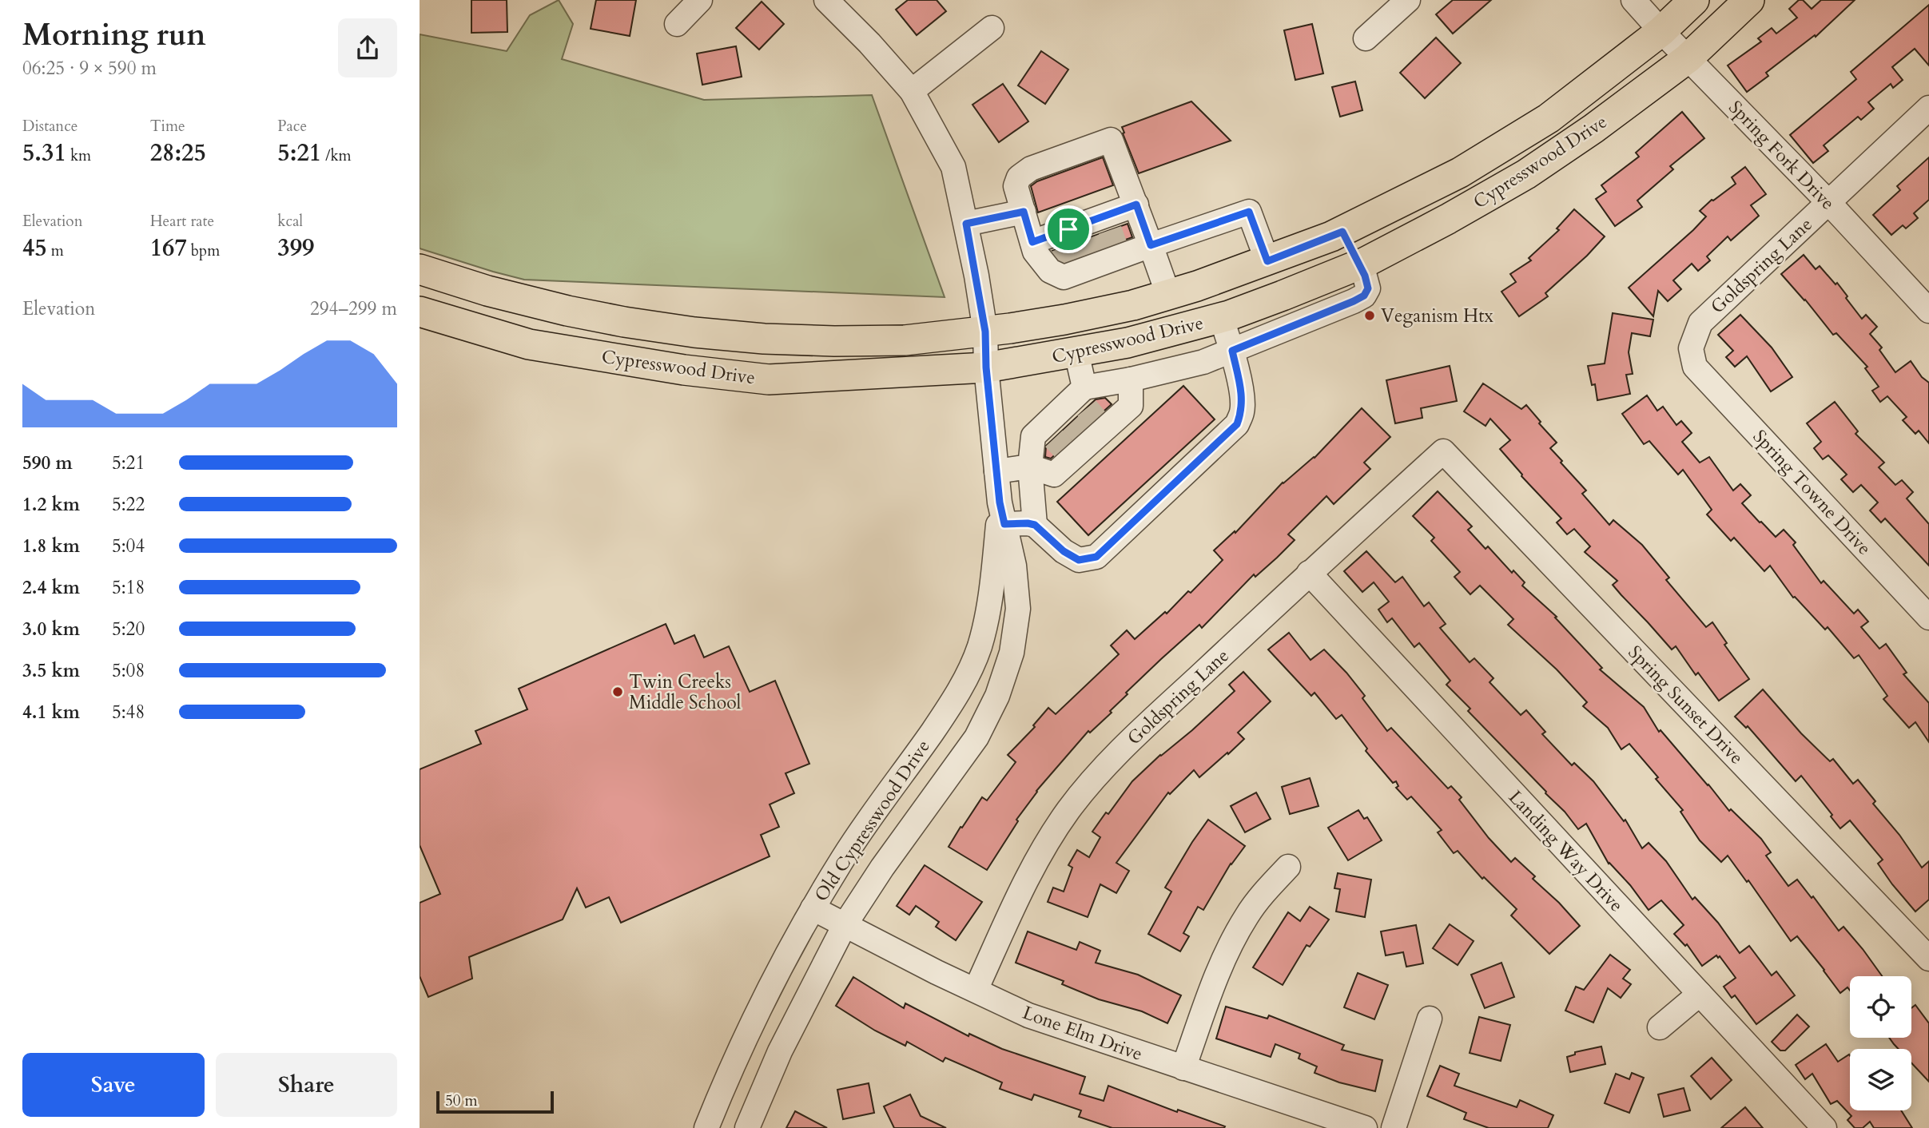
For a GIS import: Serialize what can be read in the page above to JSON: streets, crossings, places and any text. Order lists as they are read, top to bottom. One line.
{"streets":{"main road":["Cypresswood Drive"],"street":["Spring Fork Drive","Goldspring Lane","Spring Towne Drive","Spring Sunset Drive","Old Cypresswood Drive","Landing Way Drive","Lone Elm Drive"]},"crossings":[["Spring Fork Drive","Cypresswood Drive"],["Spring Fork Drive","Goldspring Lane"],["Cypresswood Drive","Old Cypresswood Drive"],["Goldspring Lane","Spring Towne Drive"],["Goldspring Lane","Spring Sunset Drive"],["Goldspring Lane","Landing Way Drive"],["Goldspring Lane","Lone Elm Drive"],["Old Cypresswood Drive","Lone Elm Drive"]],"places":["Veganism Htx","Twin Creeks Middle School"],"scale_bar":"50 m","page":{"heading":["Morning run","06:25 · 9 × 590 m"],"stats":[["Distance","5.31 km"],["Time","28:25"],["Pace","5:21 /km"],["Elevation","45 m"],["Heart rate","167 bpm"],["kcal","399"]],"chart":["Elevation","294–299 m"],"list":[{"name":"590 m","note":"5:21"},{"name":"1.2 km","note":"5:22"},{"name":"1.8 km","note":"5:04"},{"name":"2.4 km","note":"5:18"},{"name":"3.0 km","note":"5:20"},{"name":"3.5 km","note":"5:08"},{"name":"4.1 km","note":"5:48"}],"buttons":["Save","Share"],"scale":"50 m"}}
